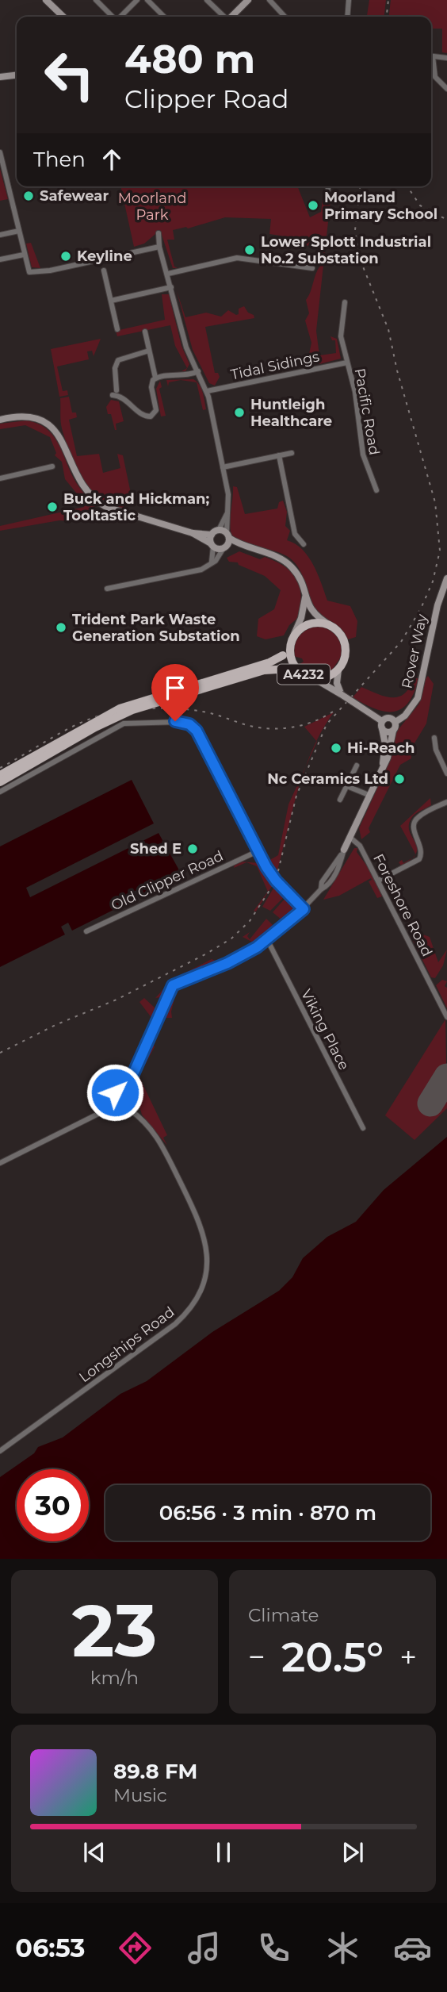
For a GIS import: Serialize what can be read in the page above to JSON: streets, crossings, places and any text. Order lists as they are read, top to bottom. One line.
{"streets":{"main road":["A4232"],"street":["Tidal Sidings","Pacific Road","Rover Way","Old Clipper Road","Foreshore Road","Viking Place","Longships Road"]},"crossings":[["Tidal Sidings","Pacific Road"]],"parks":["Moorland Park"],"places":["Safewear","Moorland Primary School","Lower Splott Industrial No.2 Substation","Keyline","Huntleigh Healthcare","Buck and Hickman; Tooltastic","Trident Park Waste Generation Substation","Hi-Reach","Nc Ceramics Ltd","Shed E"],"page":{"turn":["480 m","Clipper Road"],"then":"Then","limit":"30","trip":"06:56 · 3 min · 870 m","tile":[["23","km/h"],"Climate"],"heat":["−","20.5°","+"],"song":["89.8 FM","Music"],"tabs":"06:53"}}
